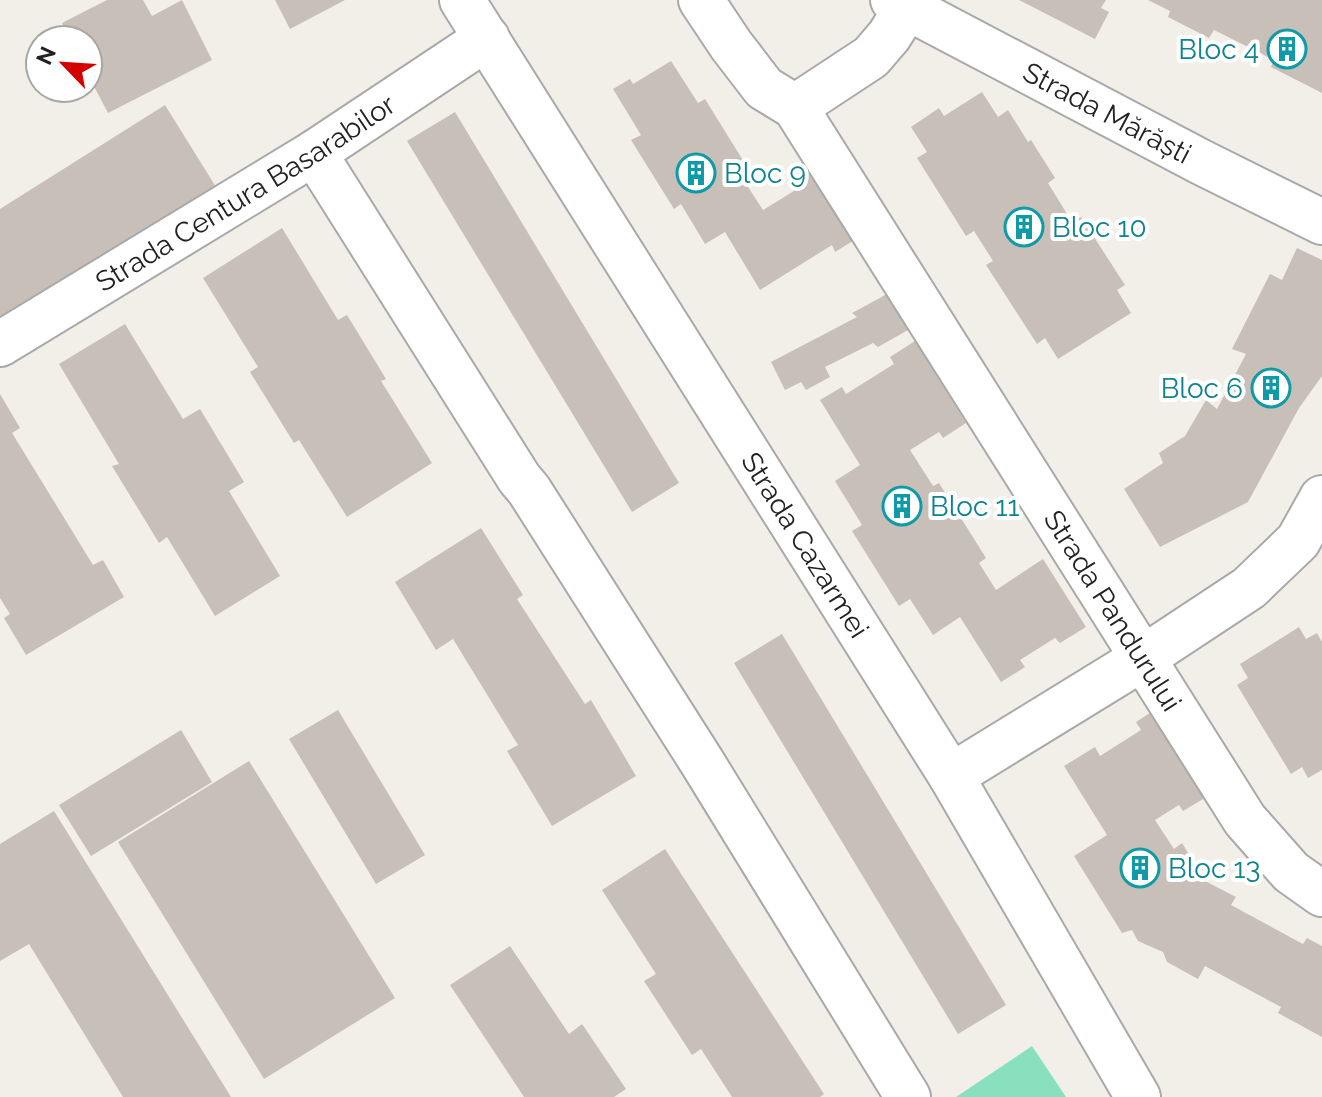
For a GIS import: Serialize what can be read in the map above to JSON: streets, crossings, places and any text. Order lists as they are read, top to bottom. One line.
{"streets":{"street":["Strada Mărăști","Strada Centura Basarabilor","Strada Cazarmei","Strada Pandurului"]},"crossings":[["Strada Centura Basarabilor","Strada Cazarmei"]],"places":{"building":["Bloc 4","Bloc 9","Bloc 10","Bloc 6","Bloc 11","Bloc 13"]},"north":"top left"}
